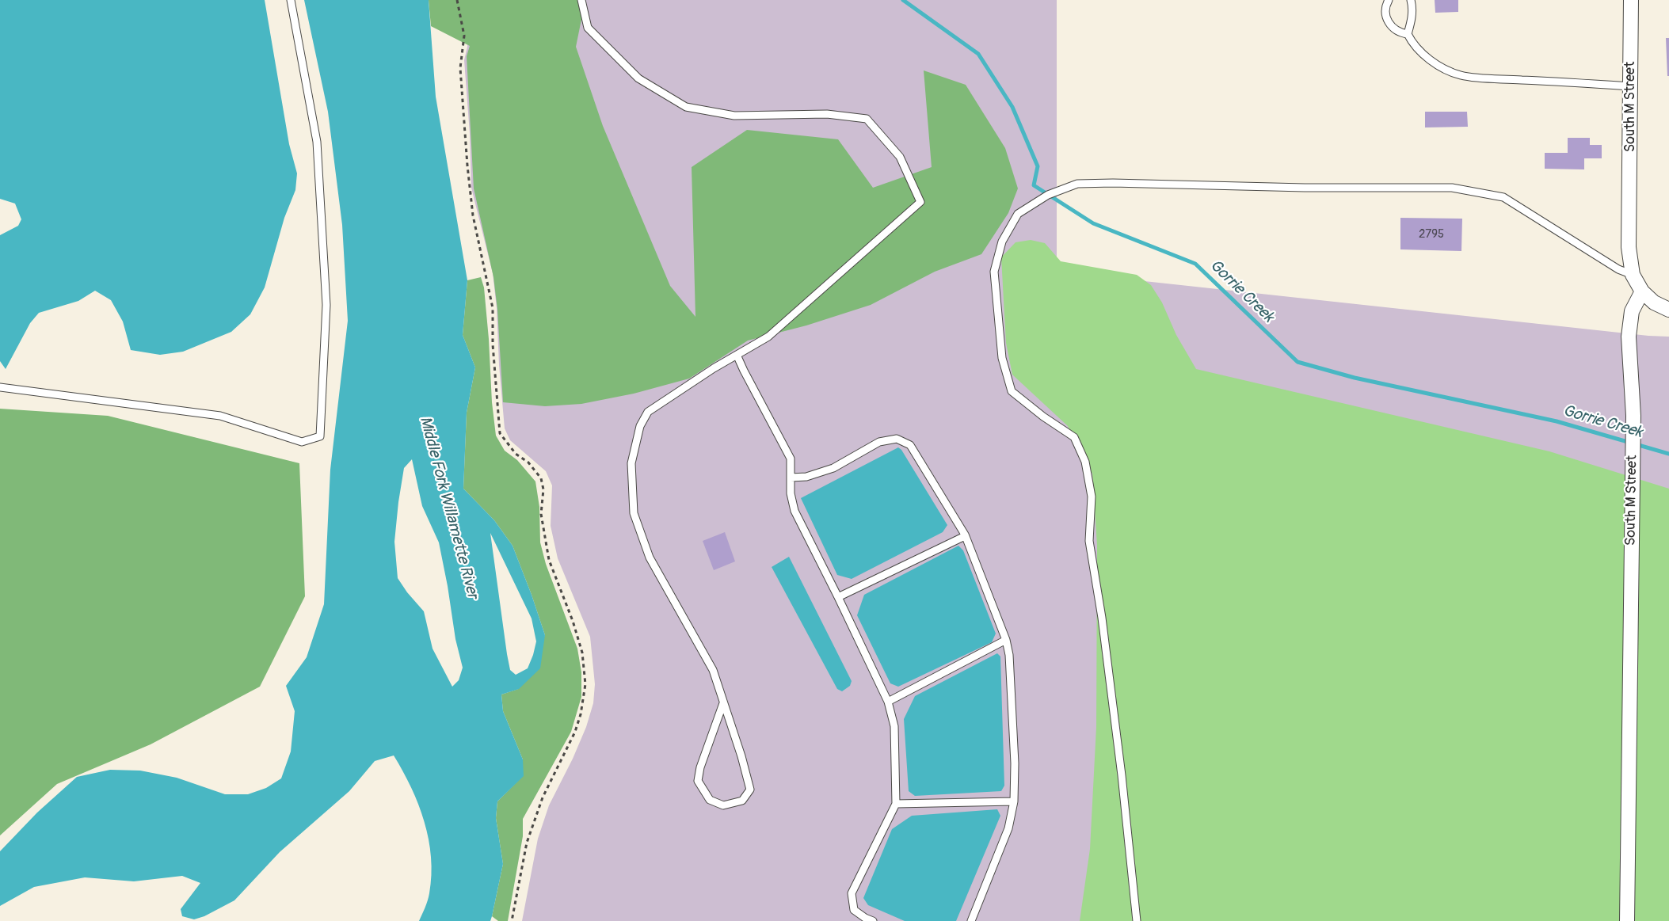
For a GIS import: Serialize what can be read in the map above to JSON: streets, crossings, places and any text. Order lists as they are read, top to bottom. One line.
{"streets":{"street":["South M Street"]},"water":["Gorrie Creek","Middle Fork Willamette River"],"house_numbers":["2795"]}
